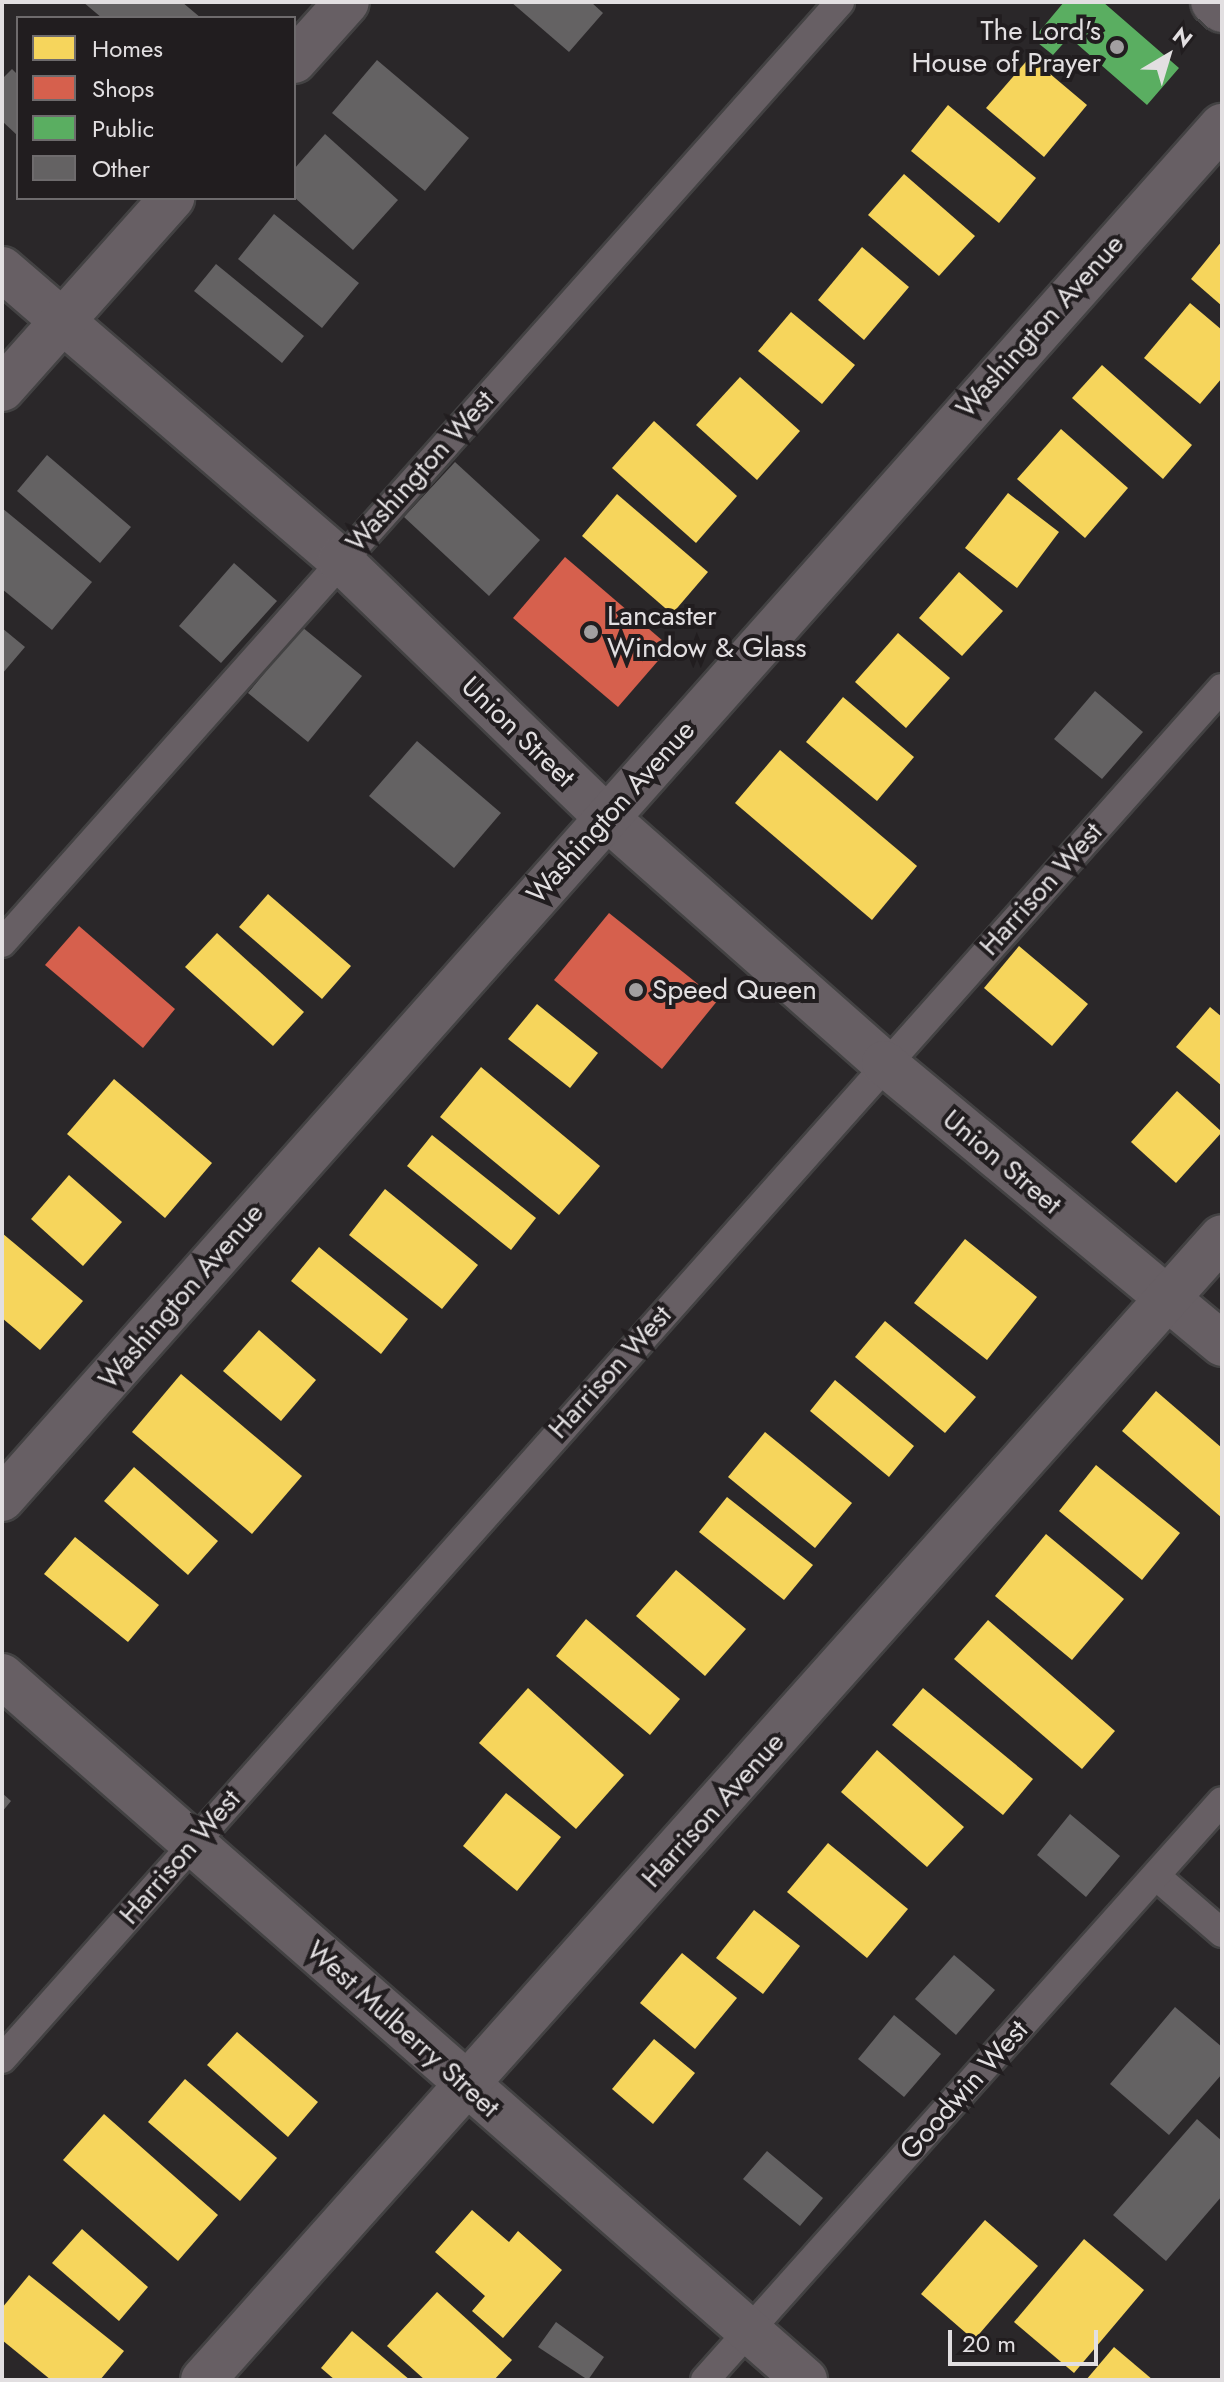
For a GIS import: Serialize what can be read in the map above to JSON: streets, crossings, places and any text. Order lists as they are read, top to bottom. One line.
{"streets":{"street":["Washington Avenue","Union Street","Harrison Avenue","West Mulberry Street"],"lane":["Washington West","Harrison West","Goodwin West"]},"crossings":[["Washington Avenue","Union Street"],["Washington West","Union Street"],["Union Street","Harrison West"],["Union Street","Harrison Avenue"],["Harrison West","West Mulberry Street"],["Harrison Avenue","West Mulberry Street"],["West Mulberry Street","Goodwin West"]],"places":["The Lord's House of Prayer","Lancaster Window & Glass","Speed Queen"],"legend":["Homes","Shops","Public","Other"],"scale_bar":"20 m","north":"top right"}
